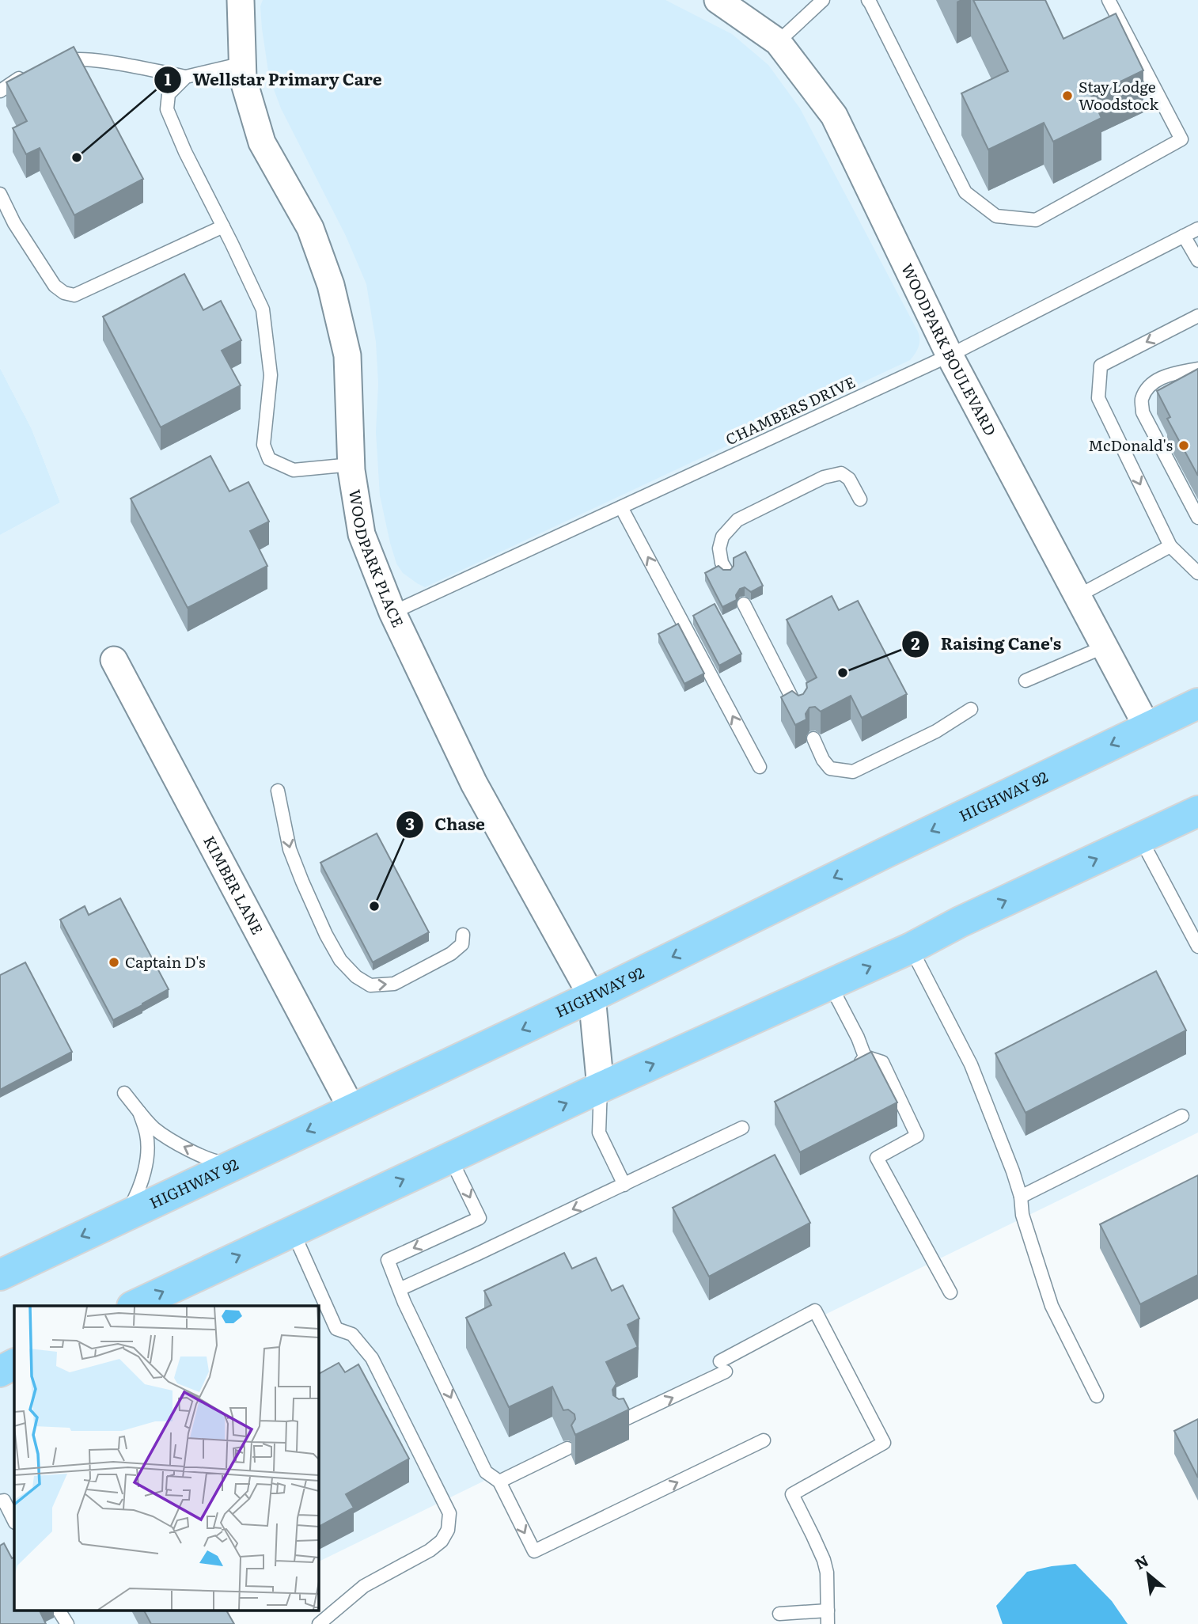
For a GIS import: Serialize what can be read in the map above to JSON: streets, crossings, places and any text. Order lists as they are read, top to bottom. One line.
{"streets":{"main road":["HIGHWAY 92"],"street":["WOODPARK BOULEVARD","WOODPARK PLACE","KIMBER LANE"],"lane":["CHAMBERS DRIVE"]},"crossings":[["WOODPARK BOULEVARD","CHAMBERS DRIVE"],["WOODPARK BOULEVARD","HIGHWAY 92"],["CHAMBERS DRIVE","WOODPARK PLACE"],["WOODPARK PLACE","HIGHWAY 92"],["HIGHWAY 92","KIMBER LANE"]],"places":["Stay Lodge Woodstock","Wellstar Primary Care","McDonald's","Raising Cane's","Chase","Captain D's"],"north":"top left"}
